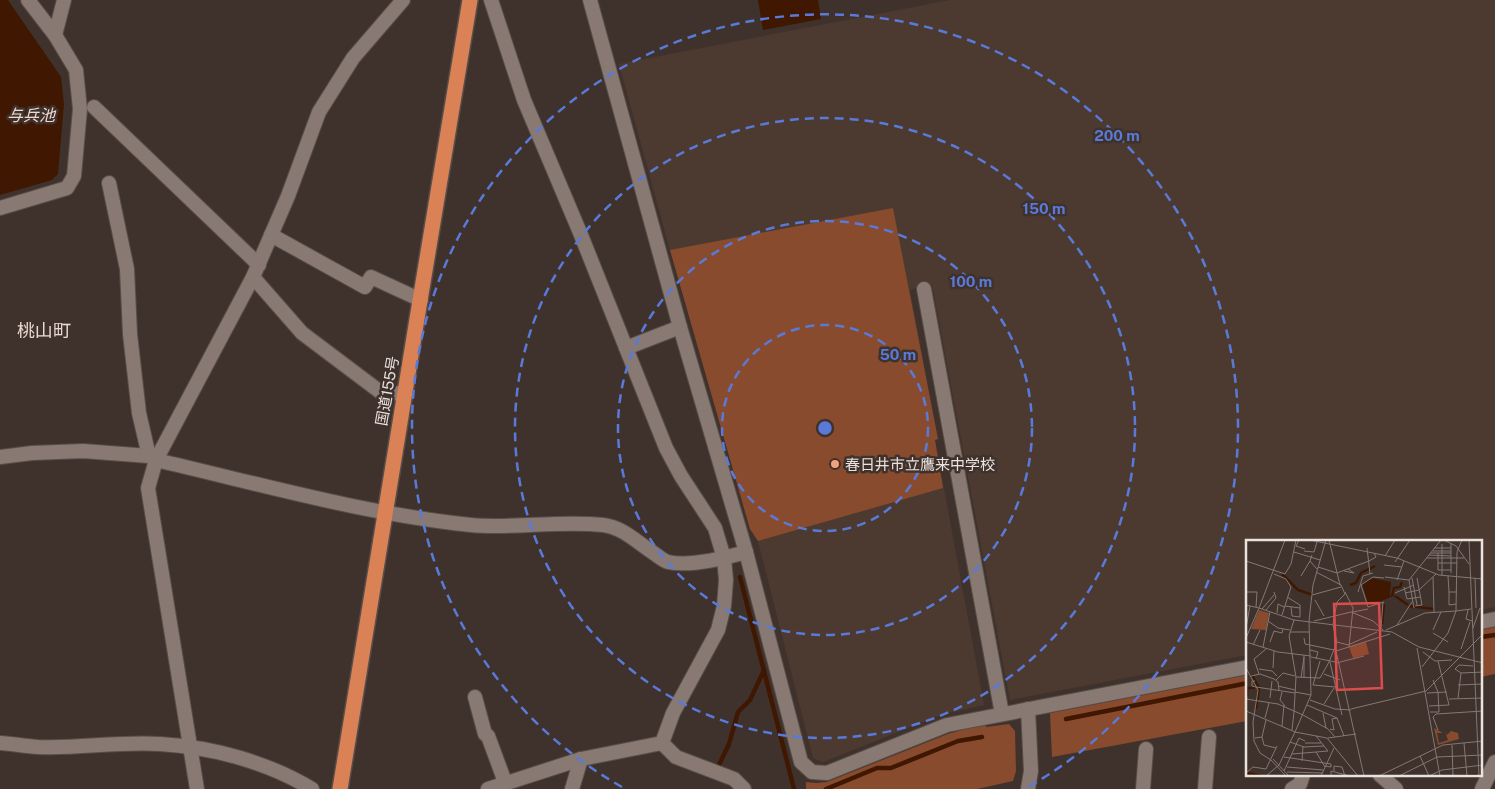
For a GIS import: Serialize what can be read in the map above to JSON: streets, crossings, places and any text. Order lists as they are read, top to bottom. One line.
{"streets":{"highway":["国道155号"]},"districts":["桃山町"],"water":["与兵池"],"places":["春日井市立鷹来中学校"],"rings":["200 m","150 m","100 m","50 m"]}
